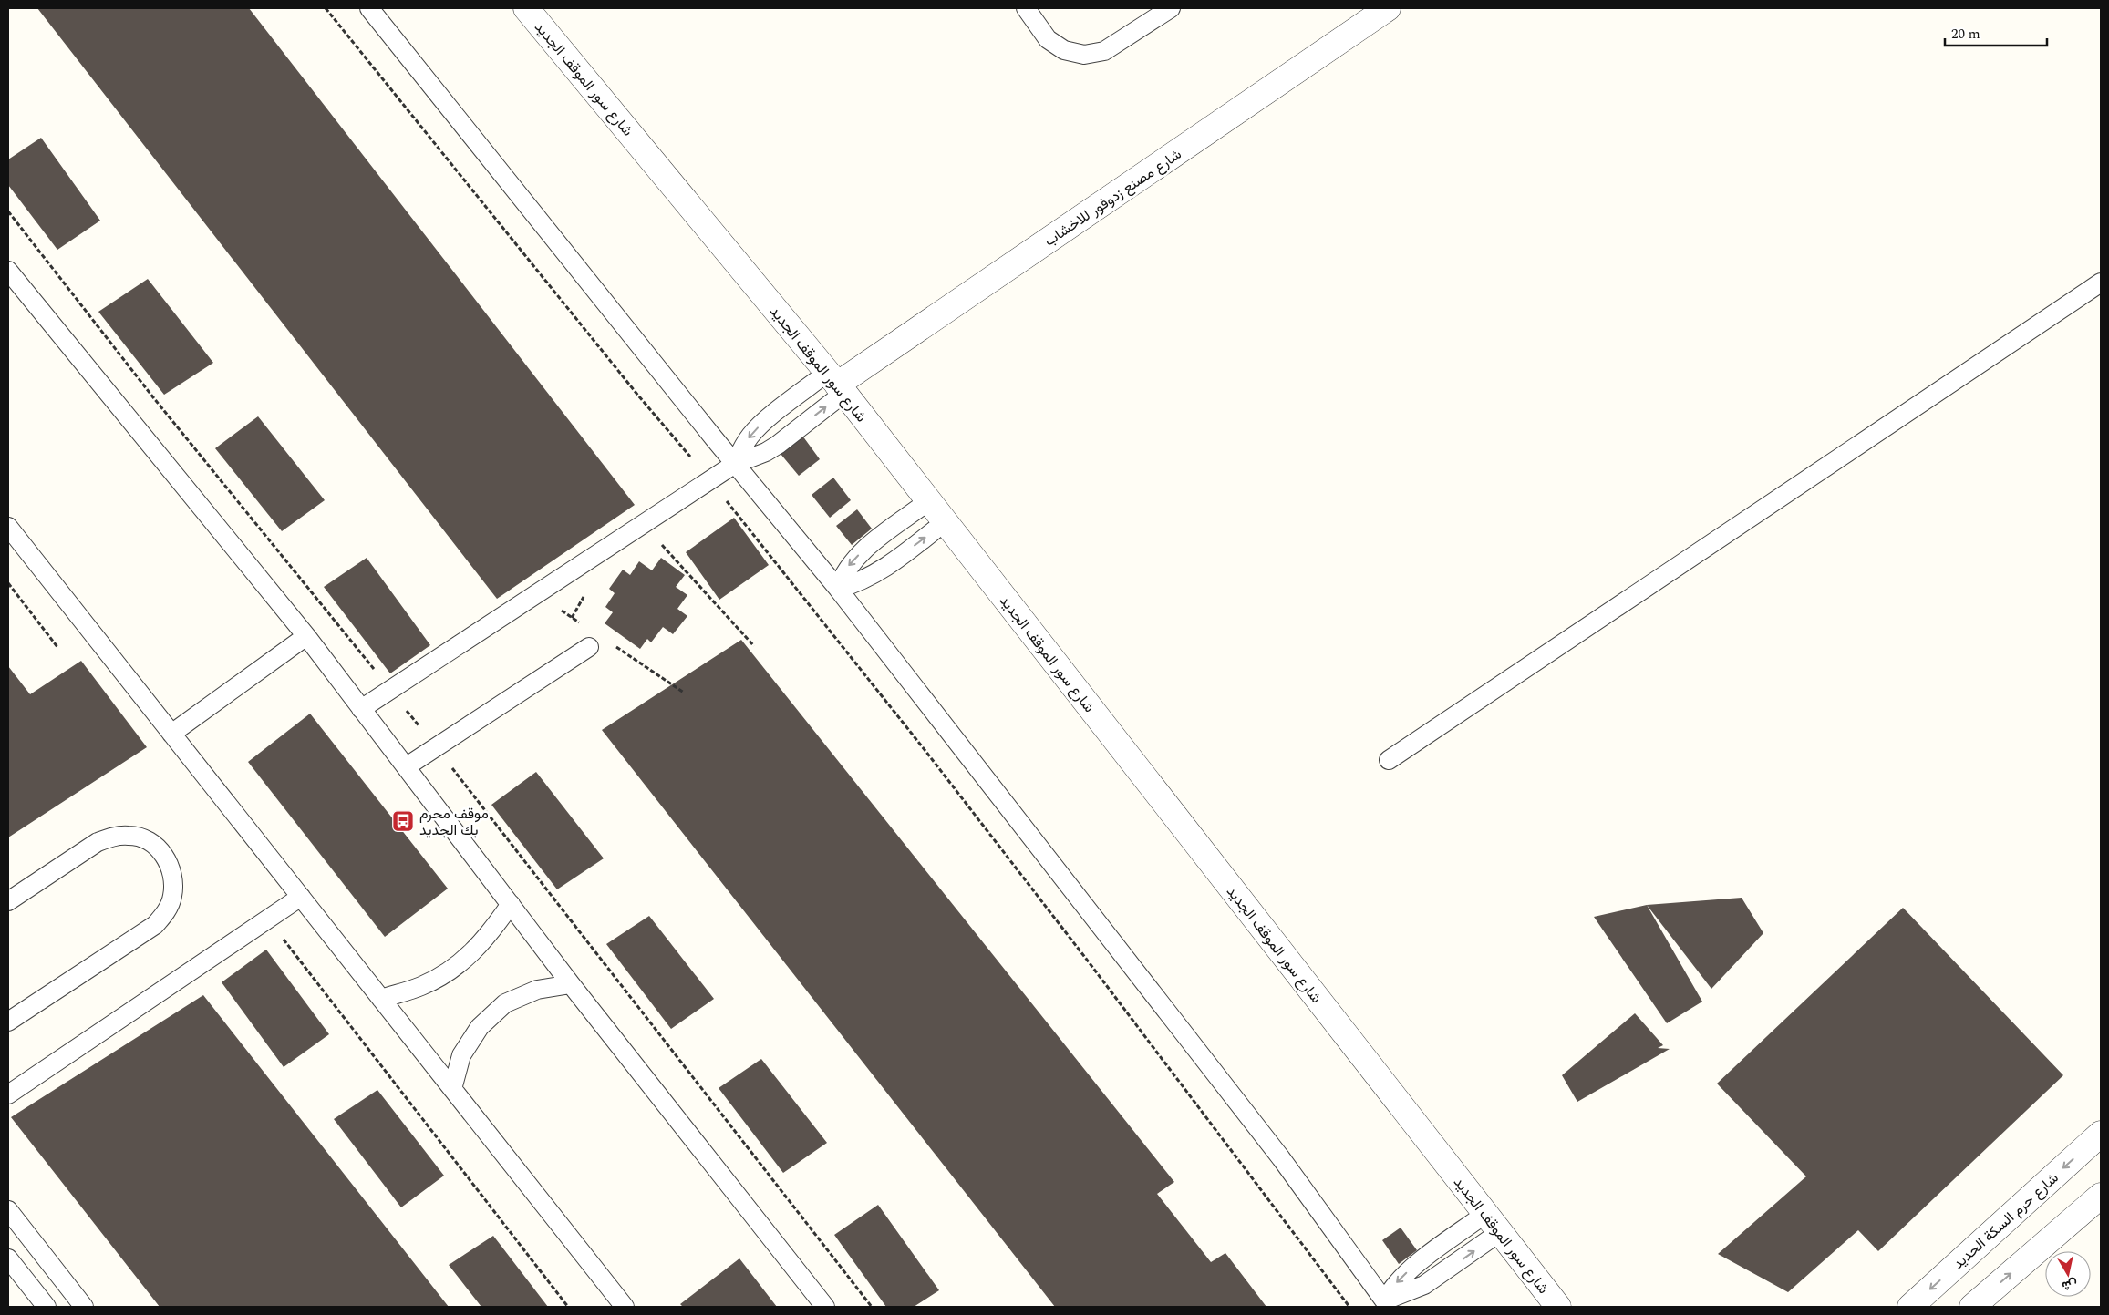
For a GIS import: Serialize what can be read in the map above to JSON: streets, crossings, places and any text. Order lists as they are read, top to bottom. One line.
{"streets":{"street":["شارع سور الموقف الجديد","شارع مصنع زدوفور للاخشاب","شارع حرم السكة الحديد"]},"crossings":[["شارع سور الموقف الجديد","شارع مصنع زدوفور للاخشاب"]],"places":{"bus stop":["موقف محرم بك الجديد"]},"scale_bar":"20 m","north":"bottom"}
